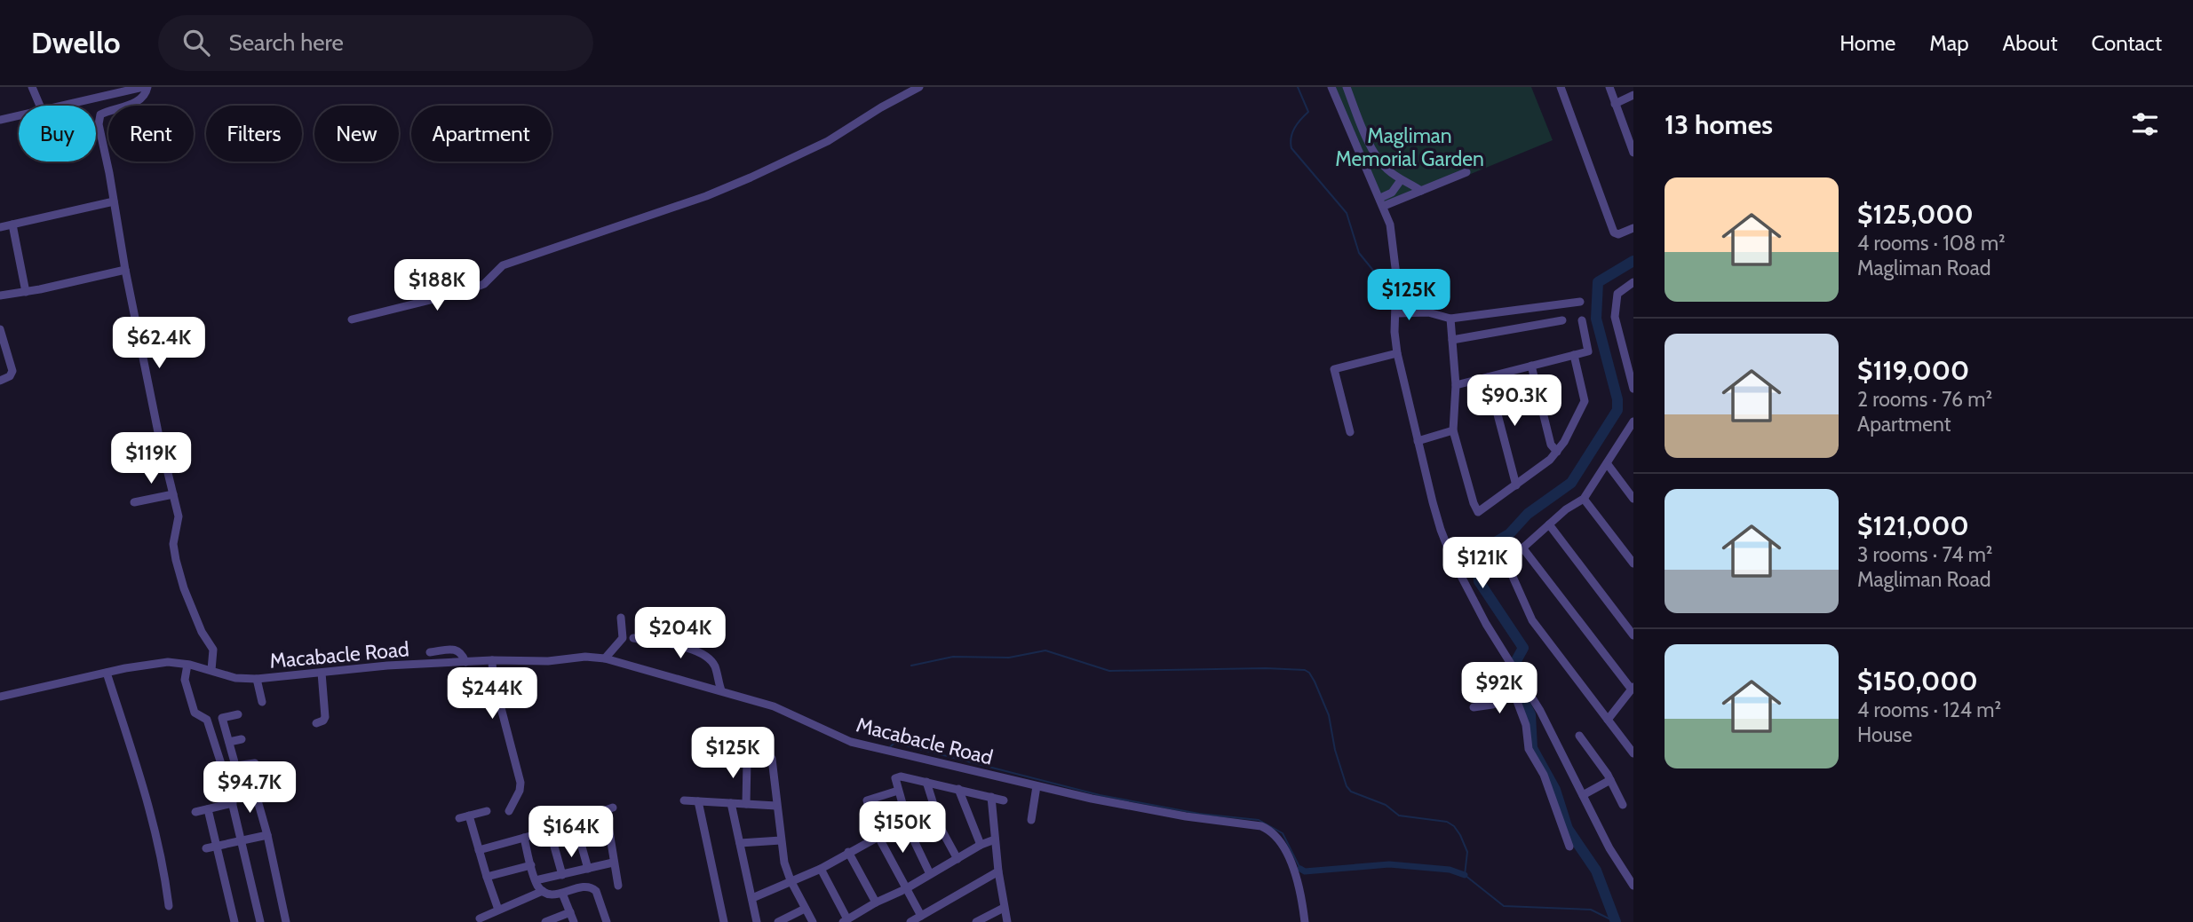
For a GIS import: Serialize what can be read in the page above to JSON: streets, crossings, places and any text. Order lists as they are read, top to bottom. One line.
{"streets":{"street":["Macabacle Road"]},"parks":["Magliman Memorial Garden"],"page":{"header":"Dwello","search":"Search here","nav":["Home","Map","About","Contact"],"heading":"13 homes","chip":["Buy","Rent","Filters","New","Apartment"],"list":[{"name":"$125,000","note":"4 rooms · 108 m² · Magliman Road"},{"name":"$119,000","note":"2 rooms · 76 m² · Apartment"},{"name":"$121,000","note":"3 rooms · 74 m² · Magliman Road"},{"name":"$150,000","note":"4 rooms · 124 m² · House"}],"price":["$188K","$125K","$62.4K","$90.3K","$119K","$121K","$204K","$92K","$244K","$125K","$94.7K","$150K","$164K"]}}
